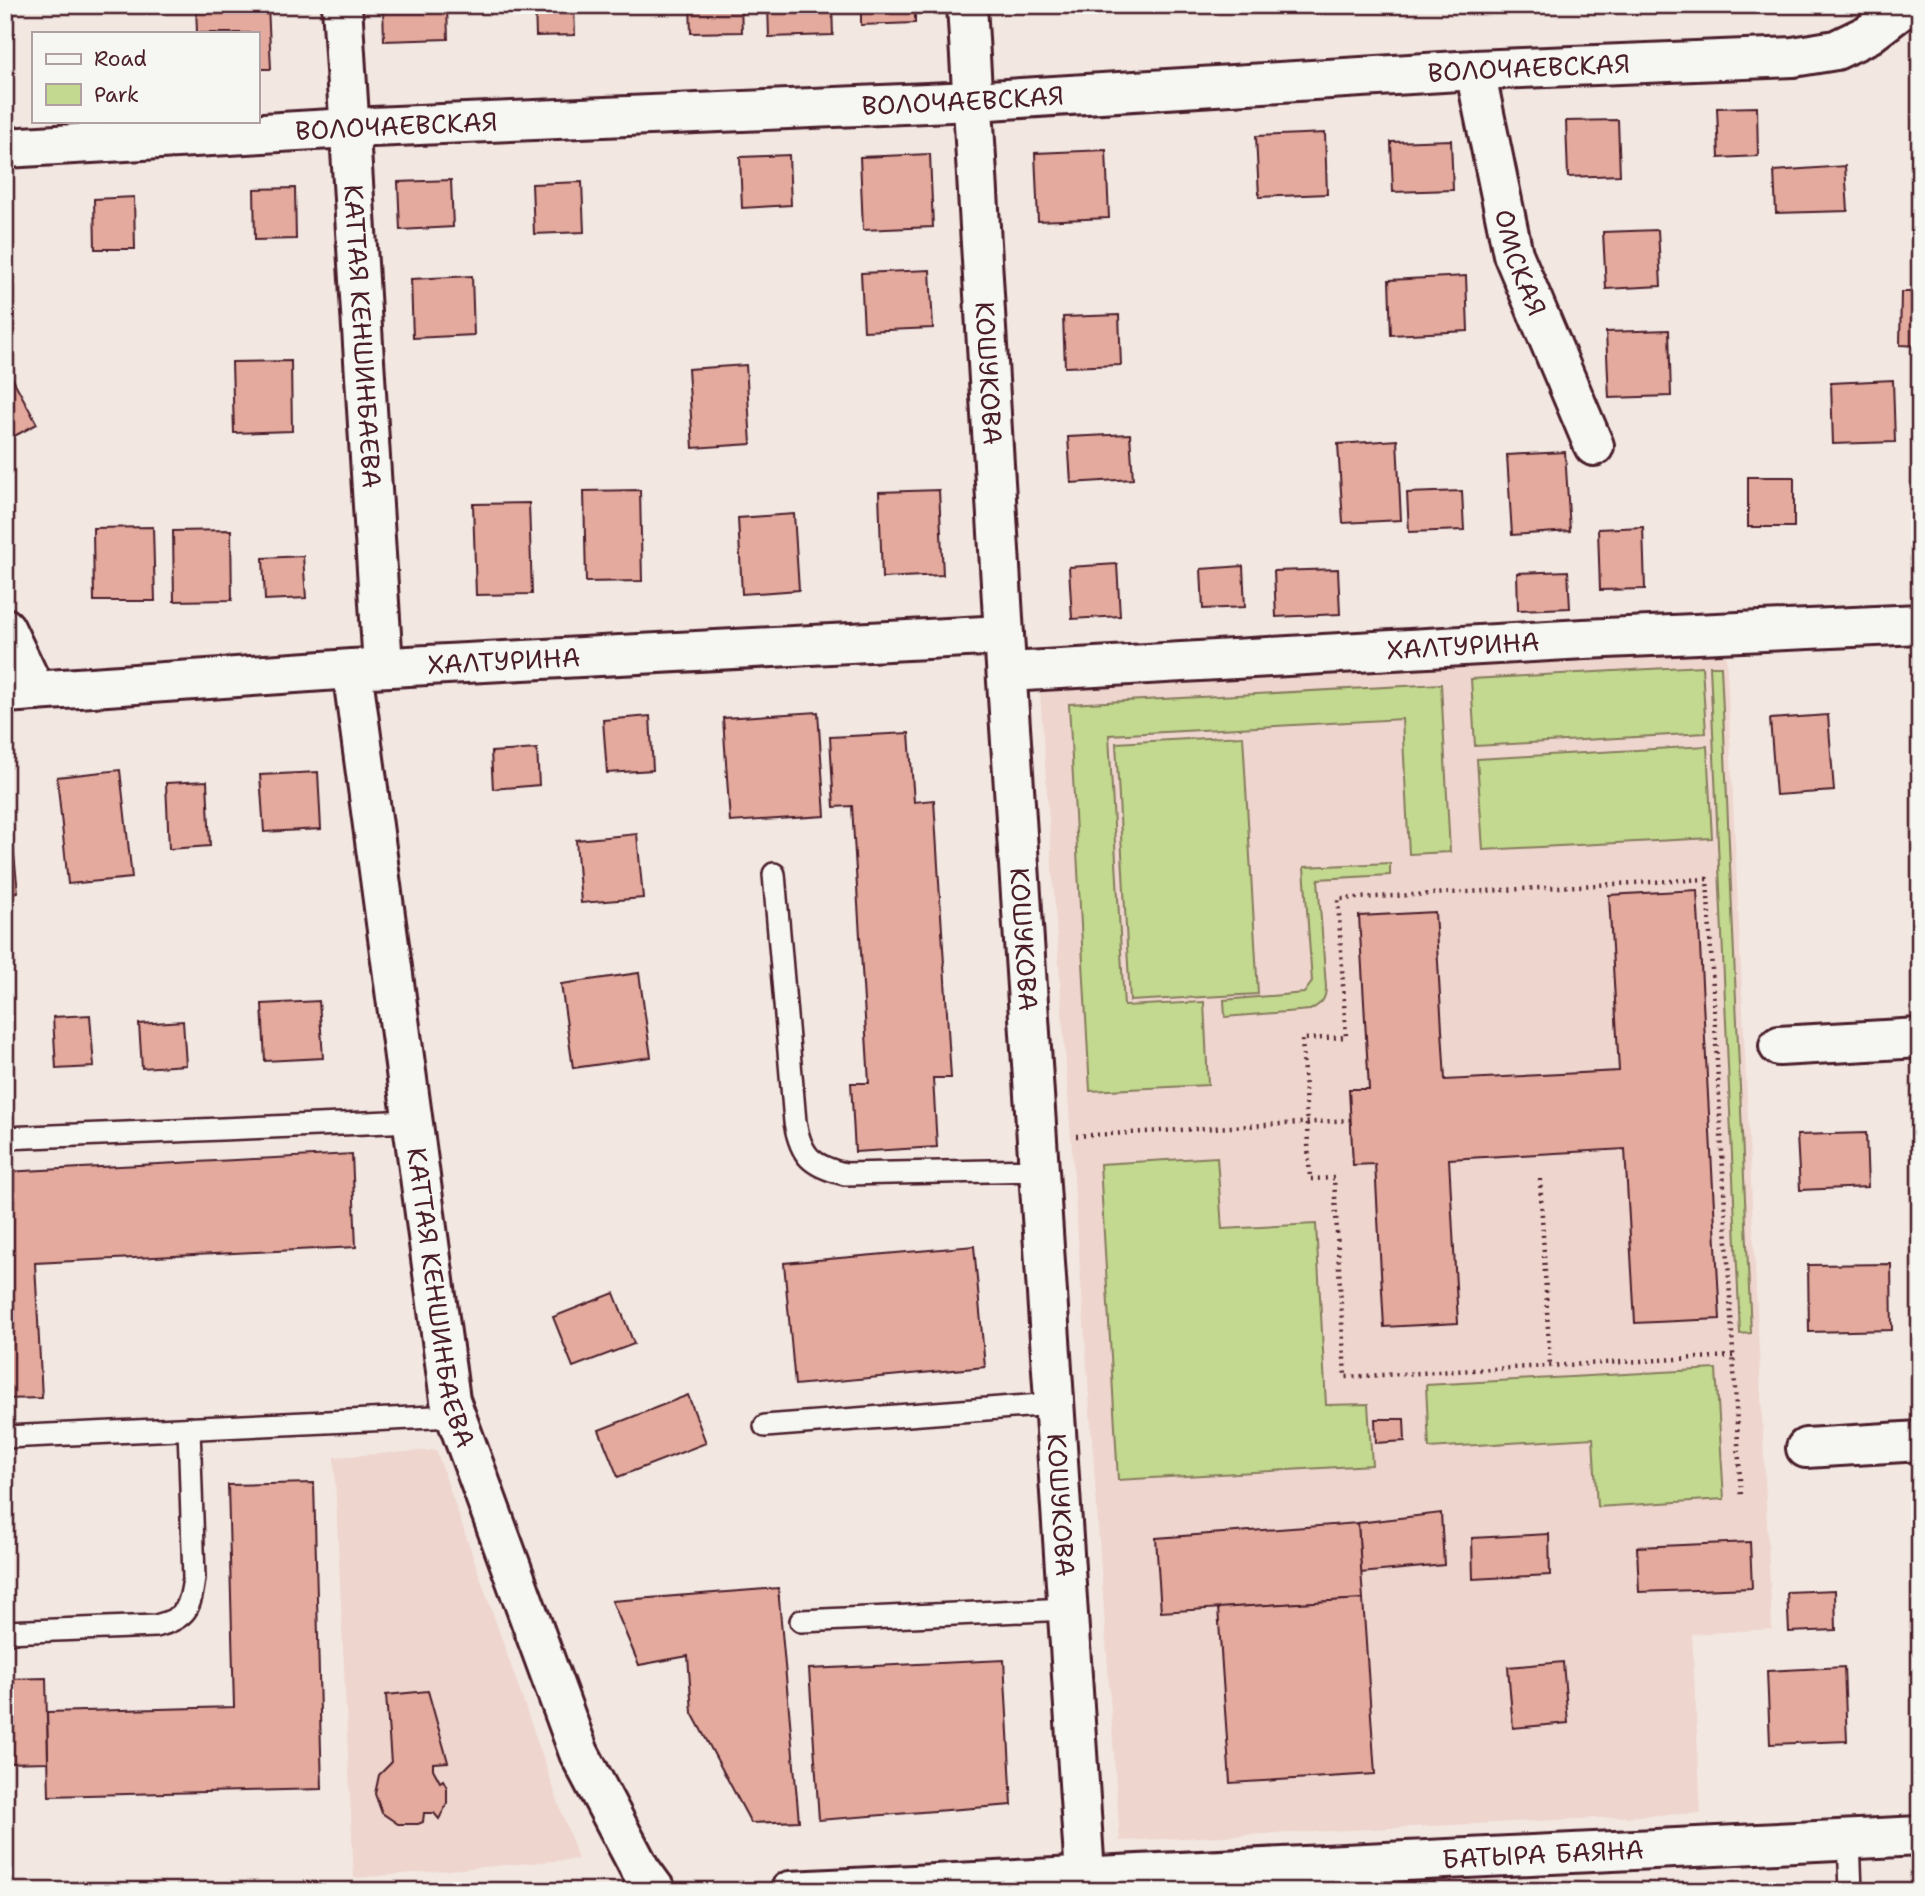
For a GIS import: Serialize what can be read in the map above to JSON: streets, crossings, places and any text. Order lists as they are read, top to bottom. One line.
{"streets":{"street":["ВОЛОЧАЕВСКАЯ","ОМСКАЯ","КАТТАЯ КЕНШИНБАЕВА","КОШУКОВА","ХАЛТУРИНА","БАТЫРА БАЯНА"]},"crossings":[["ВОЛОЧАЕВСКАЯ","ОМСКАЯ"],["ВОЛОЧАЕВСКАЯ","КАТТАЯ КЕНШИНБАЕВА"],["ВОЛОЧАЕВСКАЯ","КОШУКОВА"],["КАТТАЯ КЕНШИНБАЕВА","ХАЛТУРИНА"],["КОШУКОВА","ХАЛТУРИНА"],["КОШУКОВА","БАТЫРА БАЯНА"]],"legend":["Road","Park"]}
